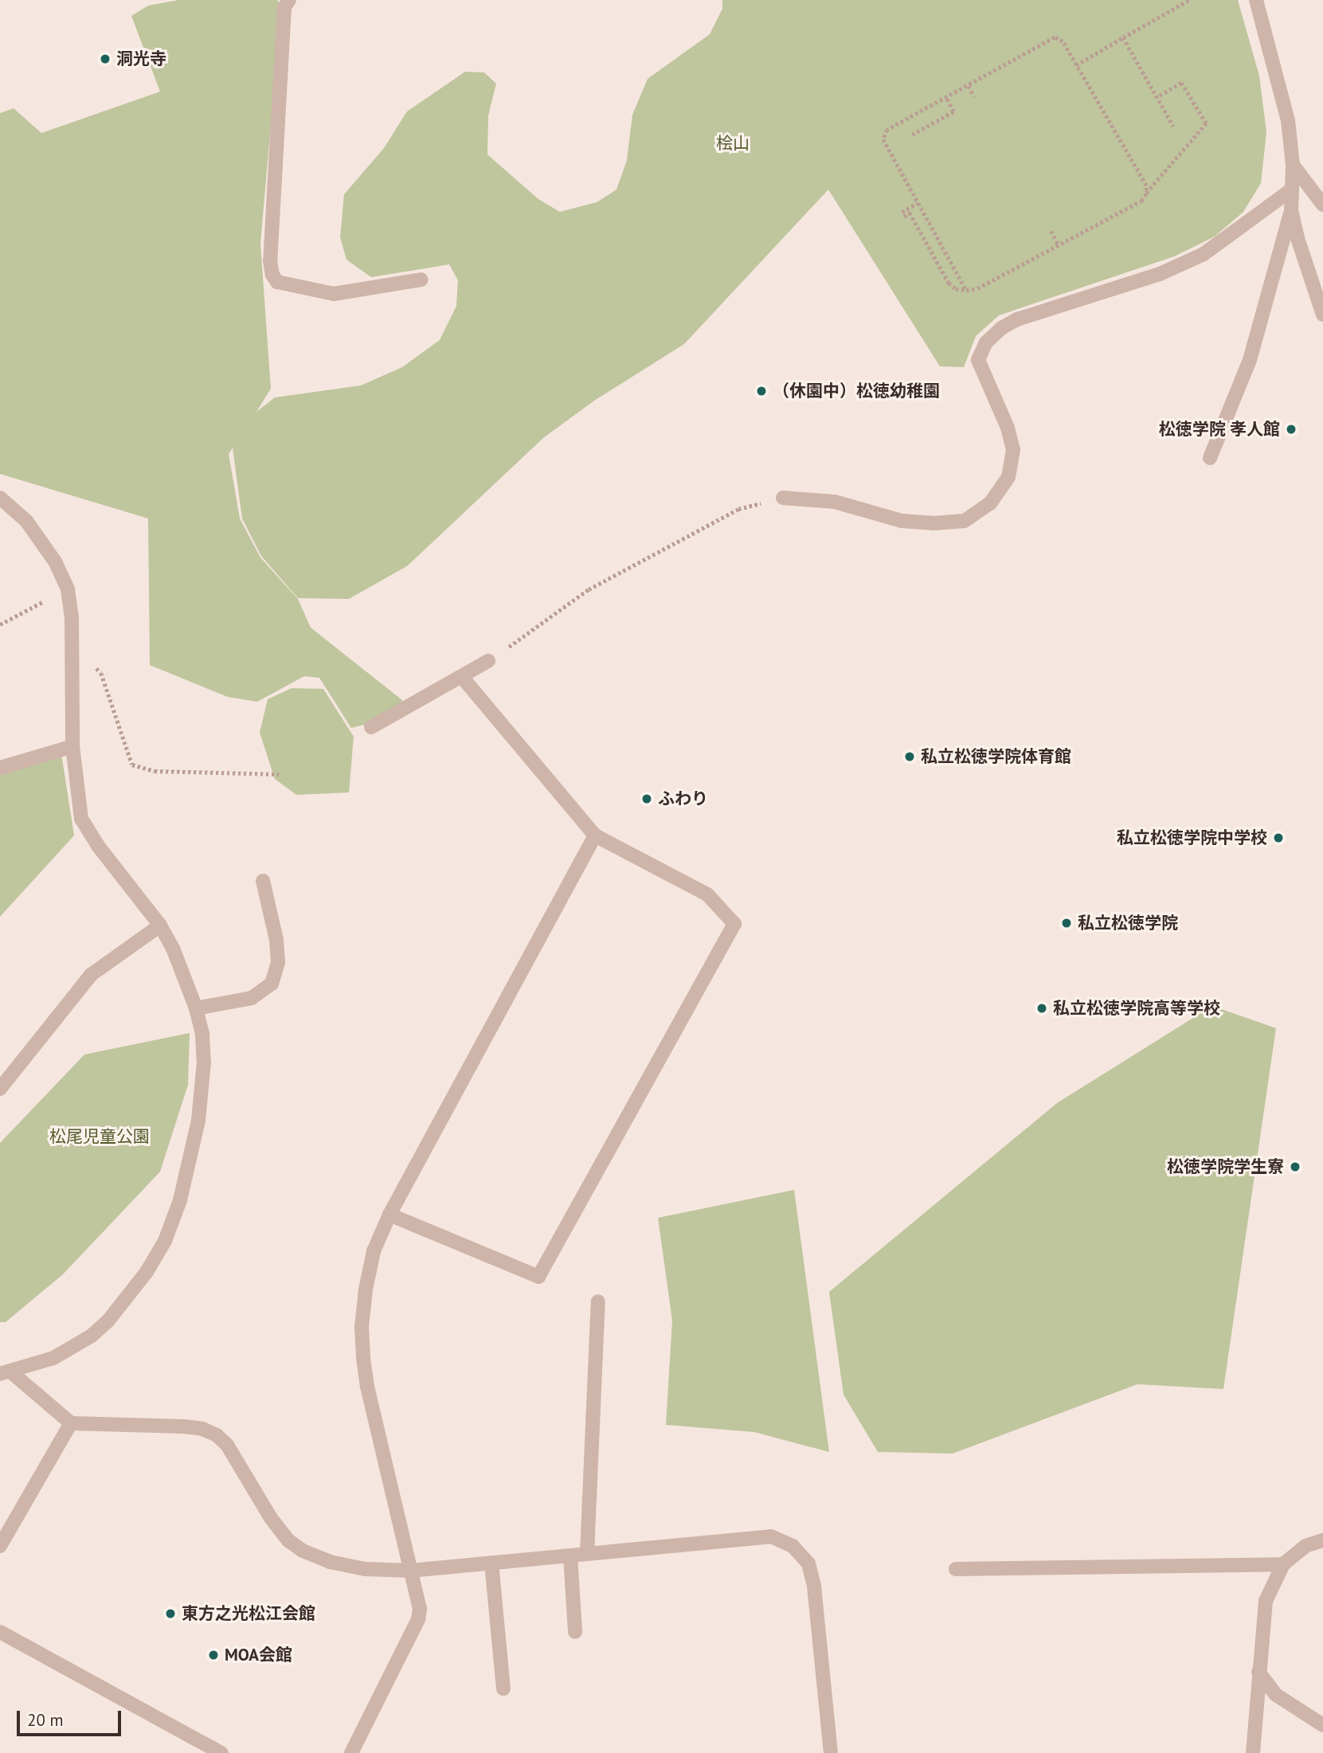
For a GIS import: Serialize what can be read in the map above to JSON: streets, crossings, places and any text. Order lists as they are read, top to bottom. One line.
{"parks":["桧山","松尾児童公園"],"places":["洞光寺","（休園中）松徳幼稚園","松徳学院 孝人館","私立松徳学院体育館","ふわり","私立松徳学院中学校","私立松徳学院","私立松徳学院高等学校","松徳学院学生寮","東方之光松江会館","MOA会館"],"scale_bar":"20 m"}
